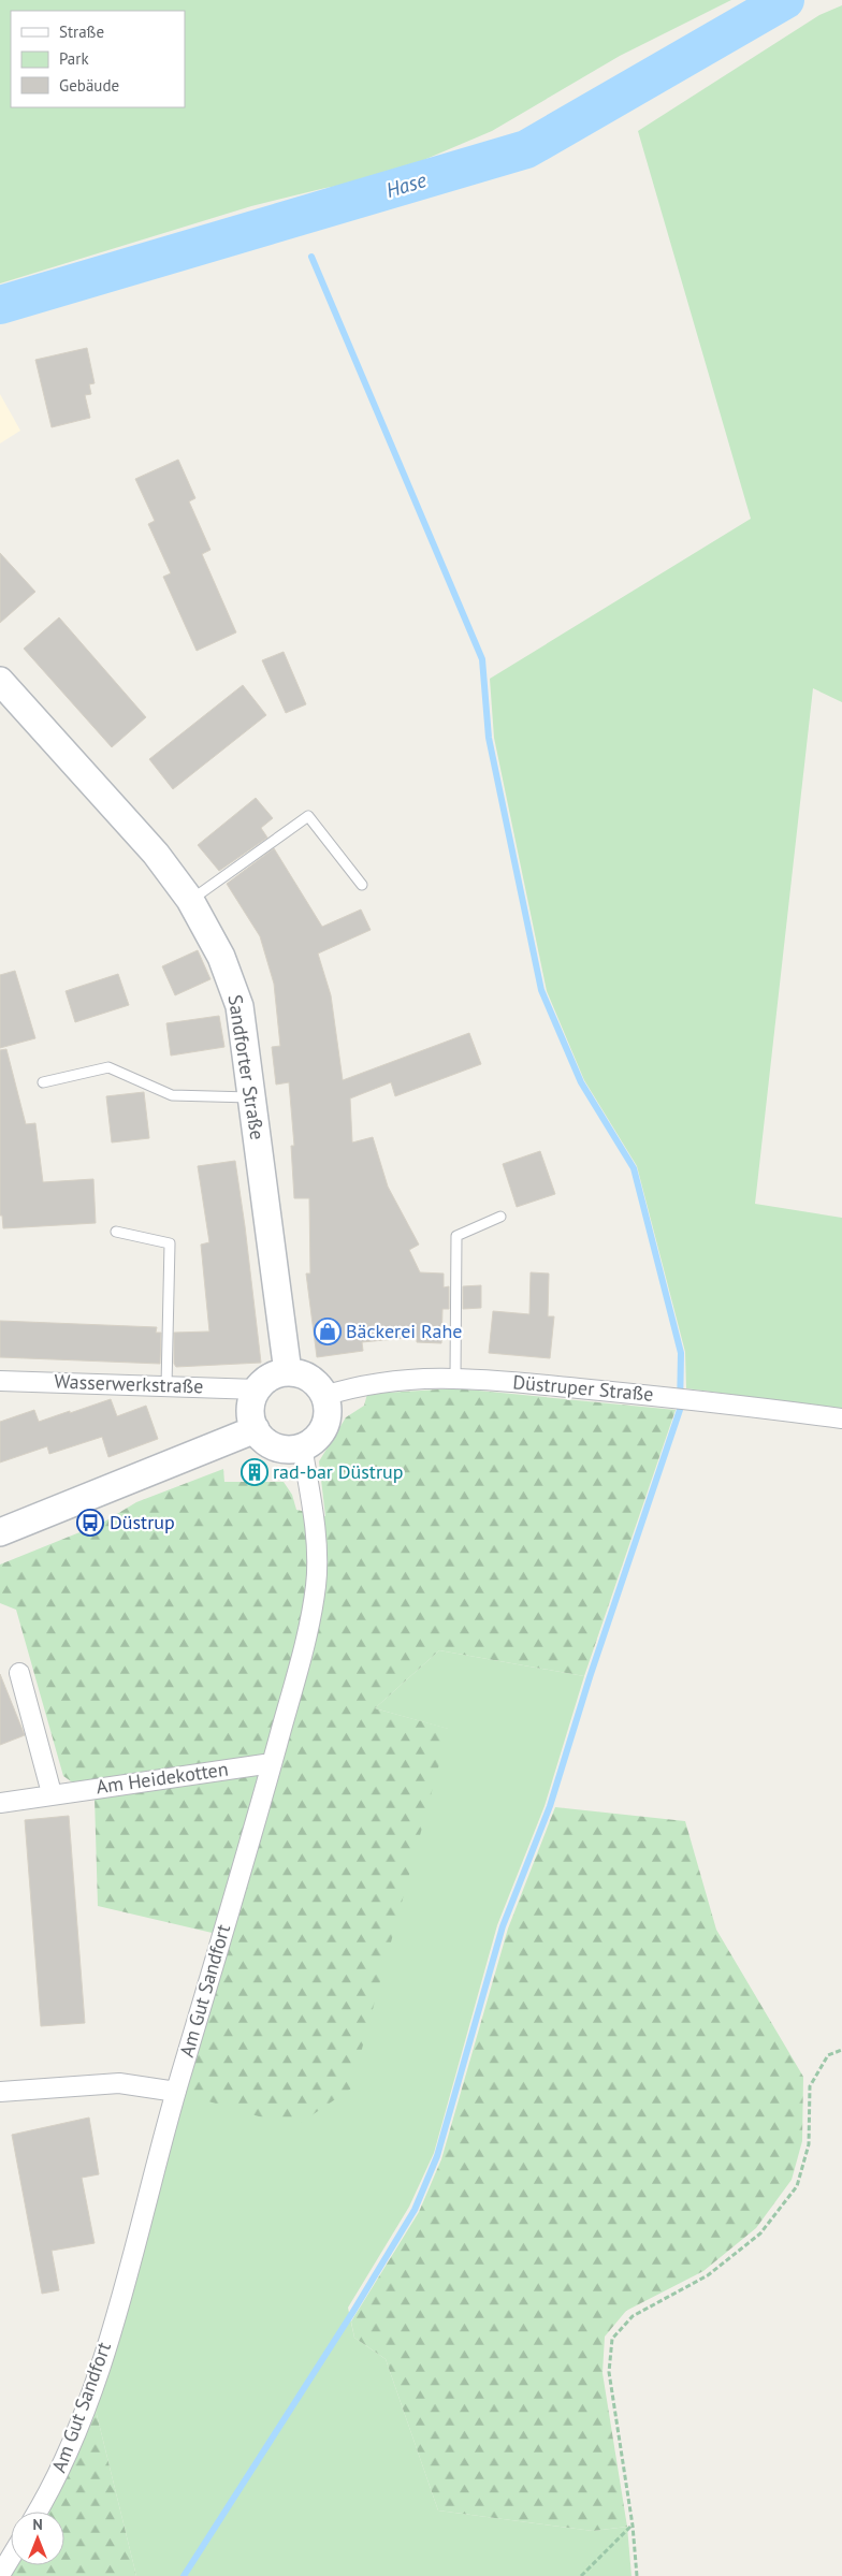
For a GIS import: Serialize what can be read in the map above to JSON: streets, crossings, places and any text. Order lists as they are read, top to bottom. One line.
{"streets":{"street":["Sandforter Straße","Wasserwerkstraße","Düstruper Straße","Am Heidekotten","Am Gut Sandfort"]},"crossings":[["Sandforter Straße","Wasserwerkstraße"],["Sandforter Straße","Düstruper Straße"],["Sandforter Straße","Am Gut Sandfort"],["Wasserwerkstraße","Düstruper Straße"],["Wasserwerkstraße","Am Gut Sandfort"],["Düstruper Straße","Am Gut Sandfort"],["Am Heidekotten","Am Gut Sandfort"]],"water":["Hase"],"places":{"shop":["Bäckerei Rahe"],"building":["rad-bar Düstrup"],"bus stop":["Düstrup"]},"legend":["Straße","Park","Gebäude"],"north":"top"}
